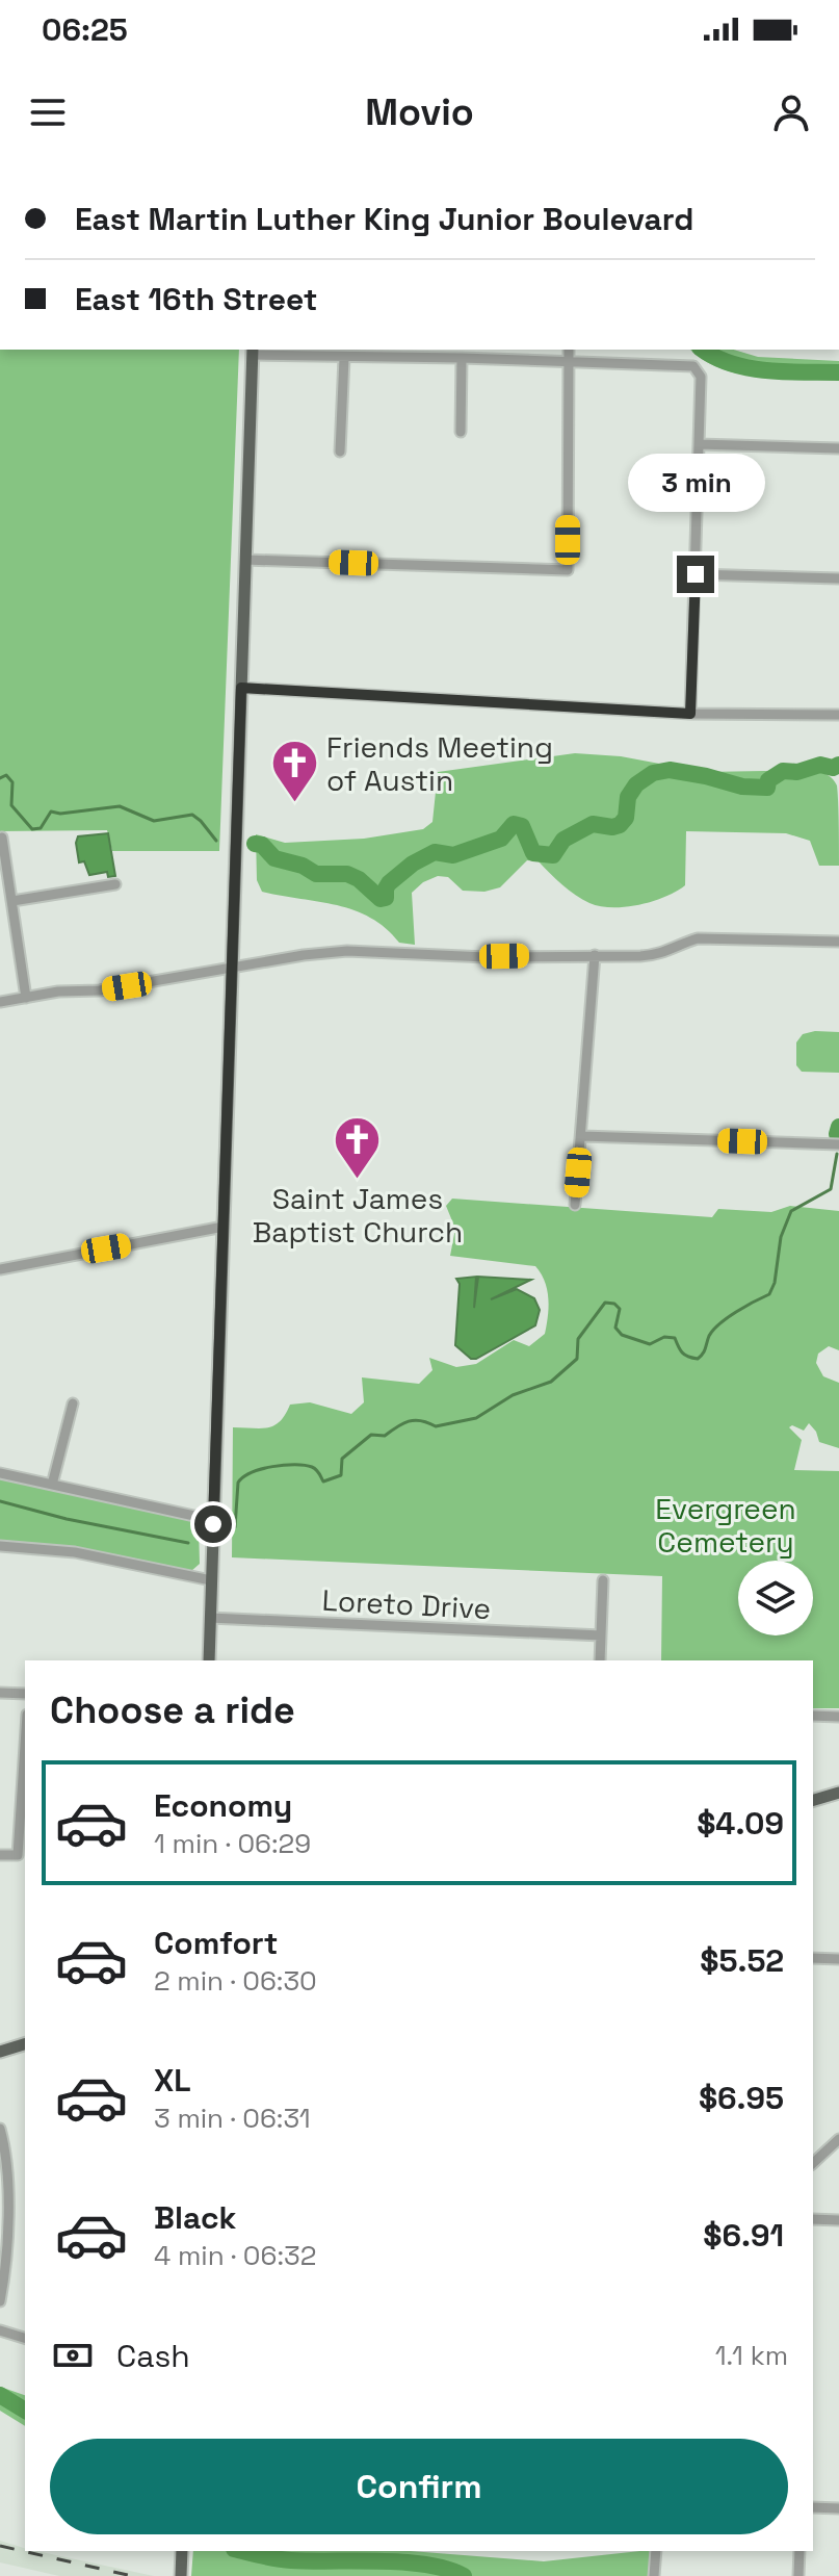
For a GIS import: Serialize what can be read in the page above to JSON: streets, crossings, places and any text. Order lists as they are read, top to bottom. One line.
{"streets":{"street":["Loreto Drive"]},"parks":["Evergreen Cemetery"],"places":{"church":["Friends Meeting of Austin","Saint James Baptist Church"]},"page":{"status":"06:25","header":"Movio","banner":["East Martin Luther King Junior Boulevard","East 16th Street"],"bubble":"3 min","heading":"Choose a ride","list":[{"name":"Economy","note":"1 min · 06:29","value":"$4.09"},{"name":"Comfort","note":"2 min · 06:30","value":"$5.52"},{"name":"XL","note":"3 min · 06:31","value":"$6.95"},{"name":"Black","note":"4 min · 06:32","value":"$6.91"}],"pay":["Cash","1.1 km"],"buttons":"Confirm"}}
